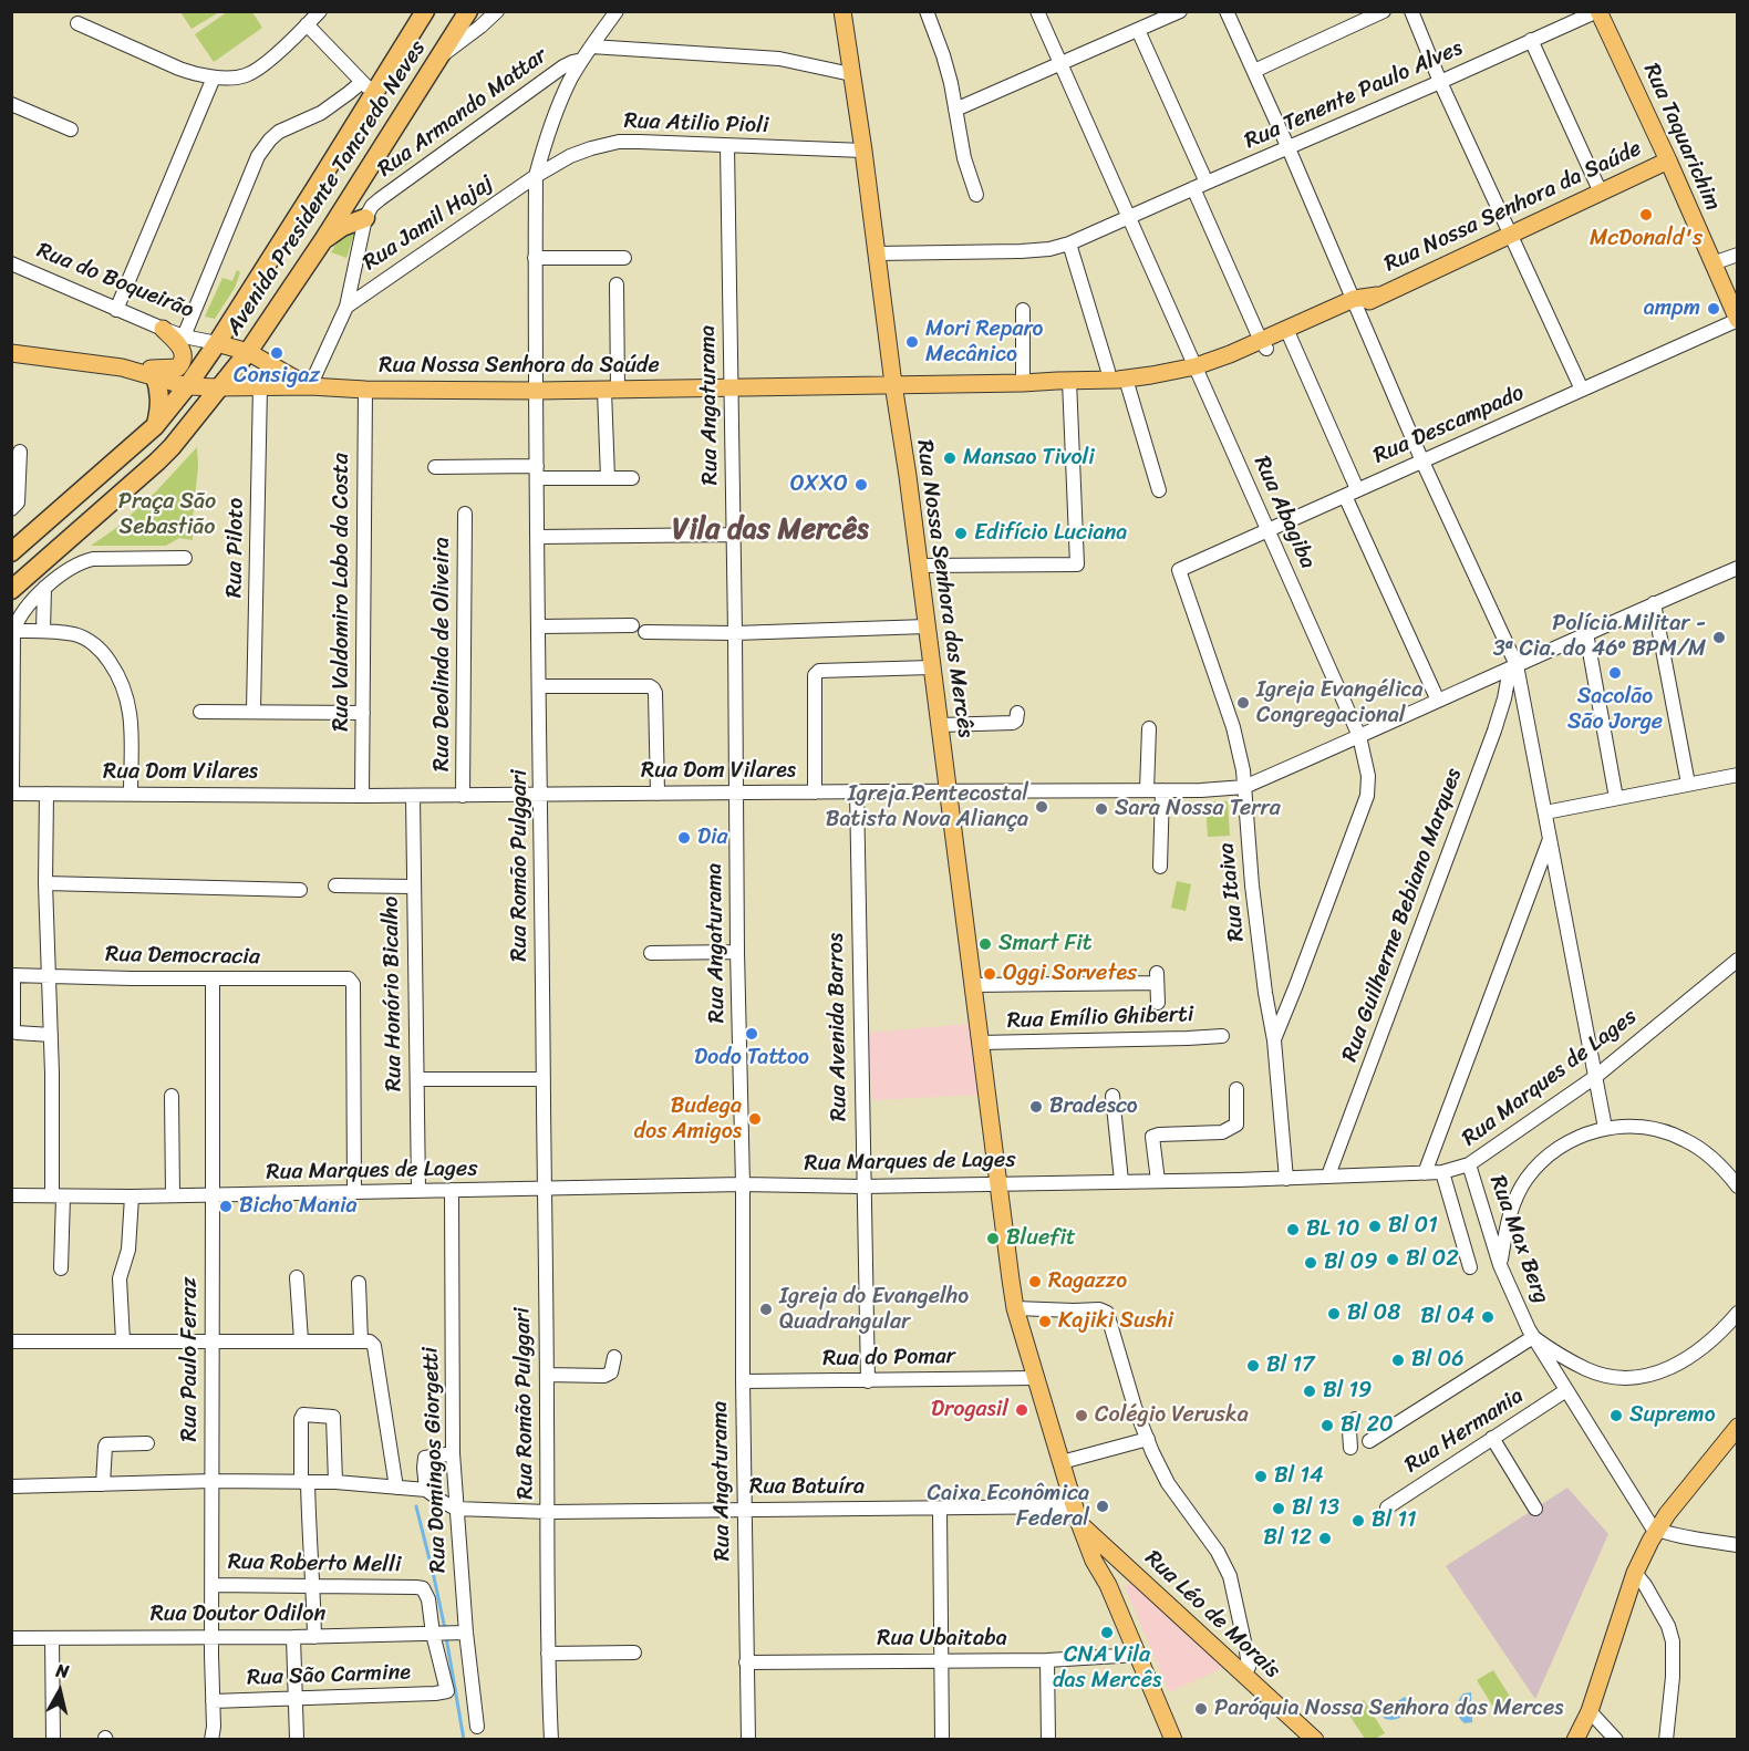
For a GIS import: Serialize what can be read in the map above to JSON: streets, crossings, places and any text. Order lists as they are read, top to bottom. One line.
{"streets":{"highway":["Avenida Presidente Tancredo Neves"],"main road":["Rua Taquarichim","Rua Nossa Senhora da Saúde","Rua do Boqueirão","Rua Nossa Senhora das Mercês","Rua Léo de Morais"],"street":["Rua Tenente Paulo Alves","Rua Armando Mattar","Rua Atilio Pioli","Rua Jamil Hajaj","Rua Angaturama","Rua Descampado","Rua Abagiba","Rua Piloto","Rua Valdomiro Lobo da Costa","Rua Deolinda de Oliveira","Rua Dom Vilares","Rua Romão Pulggari","Rua Itaiva","Rua Guilherme Bebiano Marques","Rua Democracia","Rua Honório Bicalho","Rua Emílio Ghiberti","Rua Avenida Barros","Rua Marques de Lages","Rua Max Berg","Rua do Pomar","Rua Paulo Ferraz","Rua Hermania","Rua Domingos Giorgetti","Rua Batuíra","Rua Roberto Melli","Rua Doutor Odilon","Rua Ubaitaba","Rua São Carmine"]},"crossings":[["Rua Tenente Paulo Alves","Rua Taquarichim"],["Rua Tenente Paulo Alves","Rua Abagiba"],["Rua Tenente Paulo Alves","Rua Nossa Senhora das Mercês"],["Rua Armando Mattar","Rua Romão Pulggari"],["Rua Atilio Pioli","Rua Jamil Hajaj"],["Rua Atilio Pioli","Rua Angaturama"],["Rua Atilio Pioli","Rua Nossa Senhora das Mercês"],["Rua Atilio Pioli","Rua Romão Pulggari"],["Rua Taquarichim","Rua Nossa Senhora da Saúde"],["Rua Taquarichim","Rua Descampado"],["Avenida Presidente Tancredo Neves","Rua Nossa Senhora da Saúde"],["Avenida Presidente Tancredo Neves","Rua do Boqueirão"],["Rua Nossa Senhora da Saúde","Rua do Boqueirão"],["Rua Nossa Senhora da Saúde","Rua Angaturama"],["Rua Nossa Senhora da Saúde","Rua Abagiba"],["Rua Nossa Senhora da Saúde","Rua Piloto"],["Rua Nossa Senhora da Saúde","Rua Nossa Senhora das Mercês"],["Rua Nossa Senhora da Saúde","Rua Valdomiro Lobo da Costa"],["Rua Nossa Senhora da Saúde","Rua Romão Pulggari"],["Rua Jamil Hajaj","Rua Romão Pulggari"],["Rua Angaturama","Rua Dom Vilares"],["Rua Angaturama","Rua Marques de Lages"],["Rua Angaturama","Rua do Pomar"],["Rua Angaturama","Rua Batuíra"],["Rua Angaturama","Rua Ubaitaba"],["Rua Descampado","Rua Abagiba"],["Rua Descampado","Rua Itaiva"],["Rua Abagiba","Rua Dom Vilares"],["Rua Abagiba","Rua Itaiva"],["Rua Nossa Senhora das Mercês","Rua Dom Vilares"],["Rua Nossa Senhora das Mercês","Rua Emílio Ghiberti"],["Rua Nossa Senhora das Mercês","Rua Marques de Lages"],["Rua Nossa Senhora das Mercês","Rua do Pomar"],["Rua Nossa Senhora das Mercês","Rua Batuíra"],["Rua Nossa Senhora das Mercês","Rua Léo de Morais"],["Rua Nossa Senhora das Mercês","Rua Ubaitaba"],["Rua Valdomiro Lobo da Costa","Rua Dom Vilares"],["Rua Deolinda de Oliveira","Rua Dom Vilares"],["Rua Dom Vilares","Rua Romão Pulggari"],["Rua Dom Vilares","Rua Itaiva"],["Rua Dom Vilares","Rua Guilherme Bebiano Marques"],["Rua Dom Vilares","Rua Honório Bicalho"],["Rua Dom Vilares","Rua Avenida Barros"],["Rua Romão Pulggari","Rua Marques de Lages"],["Rua Romão Pulggari","Rua Batuíra"],["Rua Itaiva","Rua Marques de Lages"],["Rua Guilherme Bebiano Marques","Rua Marques de Lages"],["Rua Democracia","Rua Marques de Lages"],["Rua Democracia","Rua Paulo Ferraz"],["Rua Honório Bicalho","Rua Marques de Lages"],["Rua Avenida Barros","Rua Marques de Lages"],["Rua Avenida Barros","Rua do Pomar"],["Rua Marques de Lages","Rua Max Berg"],["Rua Marques de Lages","Rua Paulo Ferraz"],["Rua Marques de Lages","Rua Domingos Giorgetti"],["Rua Max Berg","Rua Hermania"],["Rua Paulo Ferraz","Rua Roberto Melli"],["Rua Paulo Ferraz","Rua Doutor Odilon"],["Rua Paulo Ferraz","Rua São Carmine"],["Rua Domingos Giorgetti","Rua Batuíra"],["Rua Domingos Giorgetti","Rua Doutor Odilon"],["Rua Roberto Melli","Rua Doutor Odilon"],["Rua Roberto Melli","Rua São Carmine"],["Rua Doutor Odilon","Rua São Carmine"]],"districts":["Vila das Mercês"],"parks":["Praça São Sebastião"],"places":["McDonald's","ampm","Mori Reparo Mecânico","Consigaz","Mansao Tivoli","OXXO","Edifício Luciana","Polícia Militar - 3ª Cia. do 46º BPM/M","Sacolão São Jorge","Igreja Evangélica Congregacional","Igreja Pentecostal Batista Nova Aliança","Sara Nossa Terra","Dia","Smart Fit","Oggi Sorvetes","Dodo Tattoo","Bradesco","Budega dos Amigos","Bicho Mania","Bl 01","BL 10","Bluefit","Bl 02","Bl 09","Ragazzo","Igreja do Evangelho Quadrangular","Bl 08","Bl 04","Kajiki Sushi","Bl 06","Bl 17","Bl 19","Drogasil","Colégio Veruska","Supremo","Bl 20","Bl 14","Caixa Econômica Federal","Bl 13","Bl 11","Bl 12","CNA Vila das Mercês","Paróquia Nossa Senhora das Merces"],"north":"top"}
